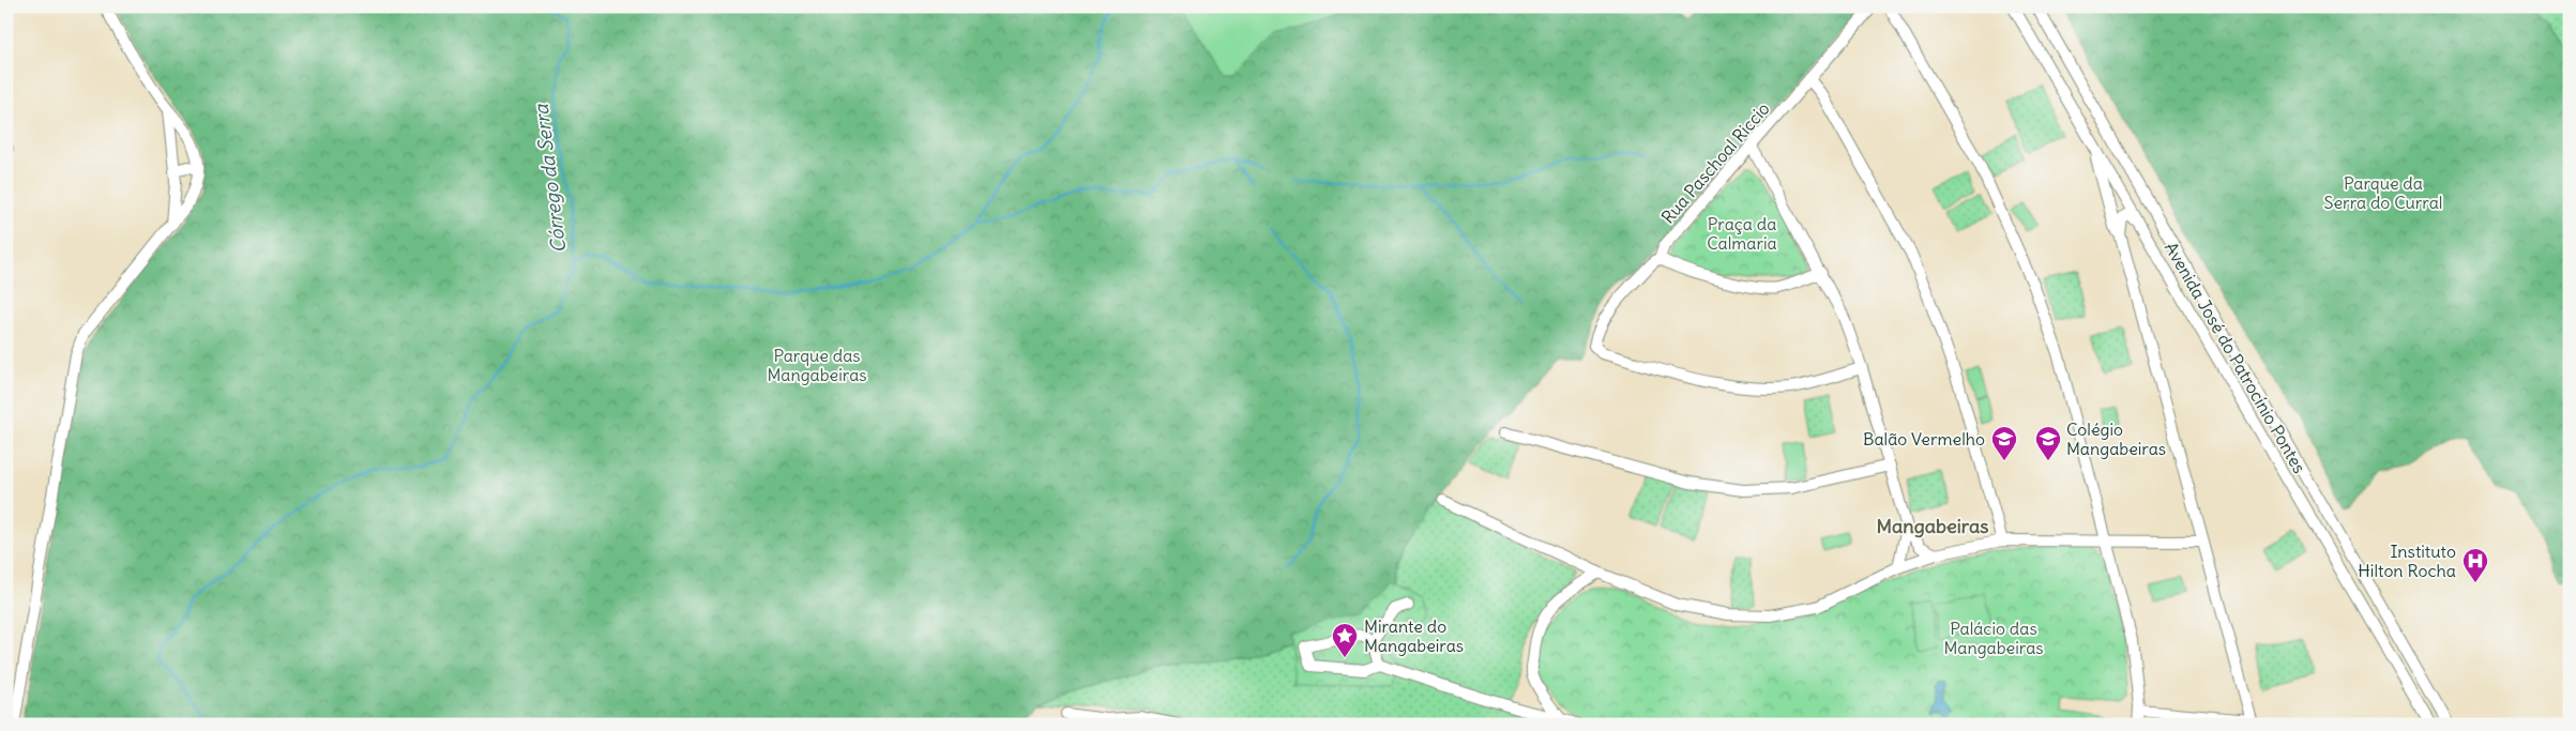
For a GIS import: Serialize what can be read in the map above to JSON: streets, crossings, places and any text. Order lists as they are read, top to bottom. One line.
{"streets":{"street":["Rua Paschoal Riccio","Avenida José do Patrocínio Pontes"]},"districts":["Mangabeiras"],"water":["Córrego da Serra"],"parks":["Parque da Serra do Curral","Praça da Calmaria","Parque das Mangabeiras","Palácio das Mangabeiras"],"places":{"school or university":["Balão Vermelho","Colégio Mangabeiras"],"hospital":["Instituto Hilton Rocha"],"place":["Mirante do Mangabeiras"]}}
